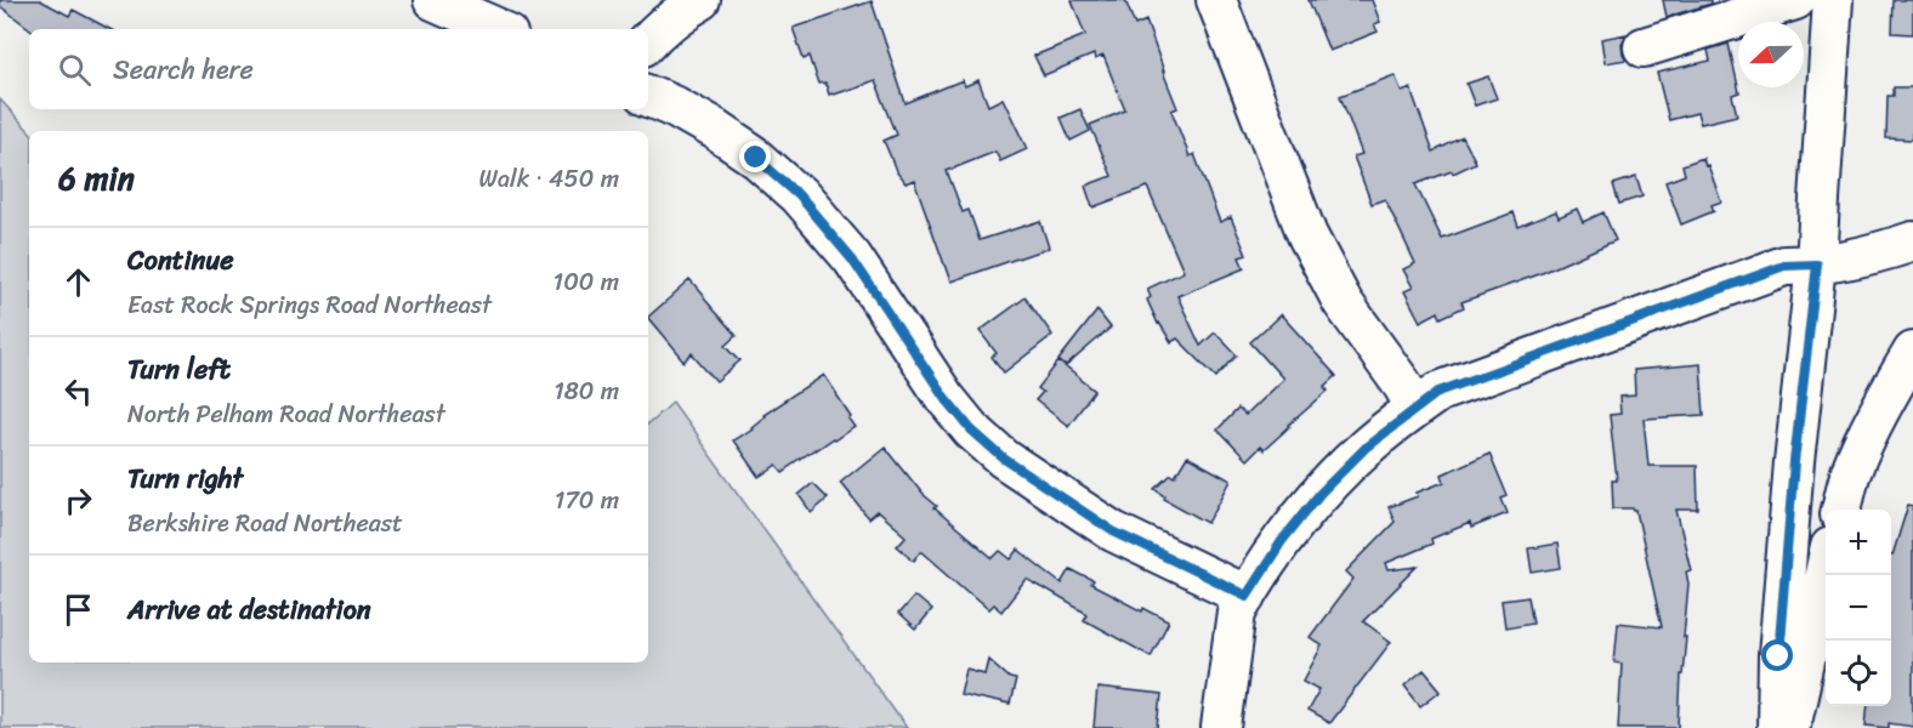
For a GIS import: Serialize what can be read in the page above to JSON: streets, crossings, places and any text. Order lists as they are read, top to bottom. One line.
{"north":"left","page":{"search":"Search here","heading":["6 min","Walk · 450 m"],"list":[["Continue","East Rock Springs Road Northeast","100 m"],["Turn left","North Pelham Road Northeast","180 m"],["Turn right","Berkshire Road Northeast","170 m"],"Arrive at destination"],"map_buttons":["+","−"]}}
